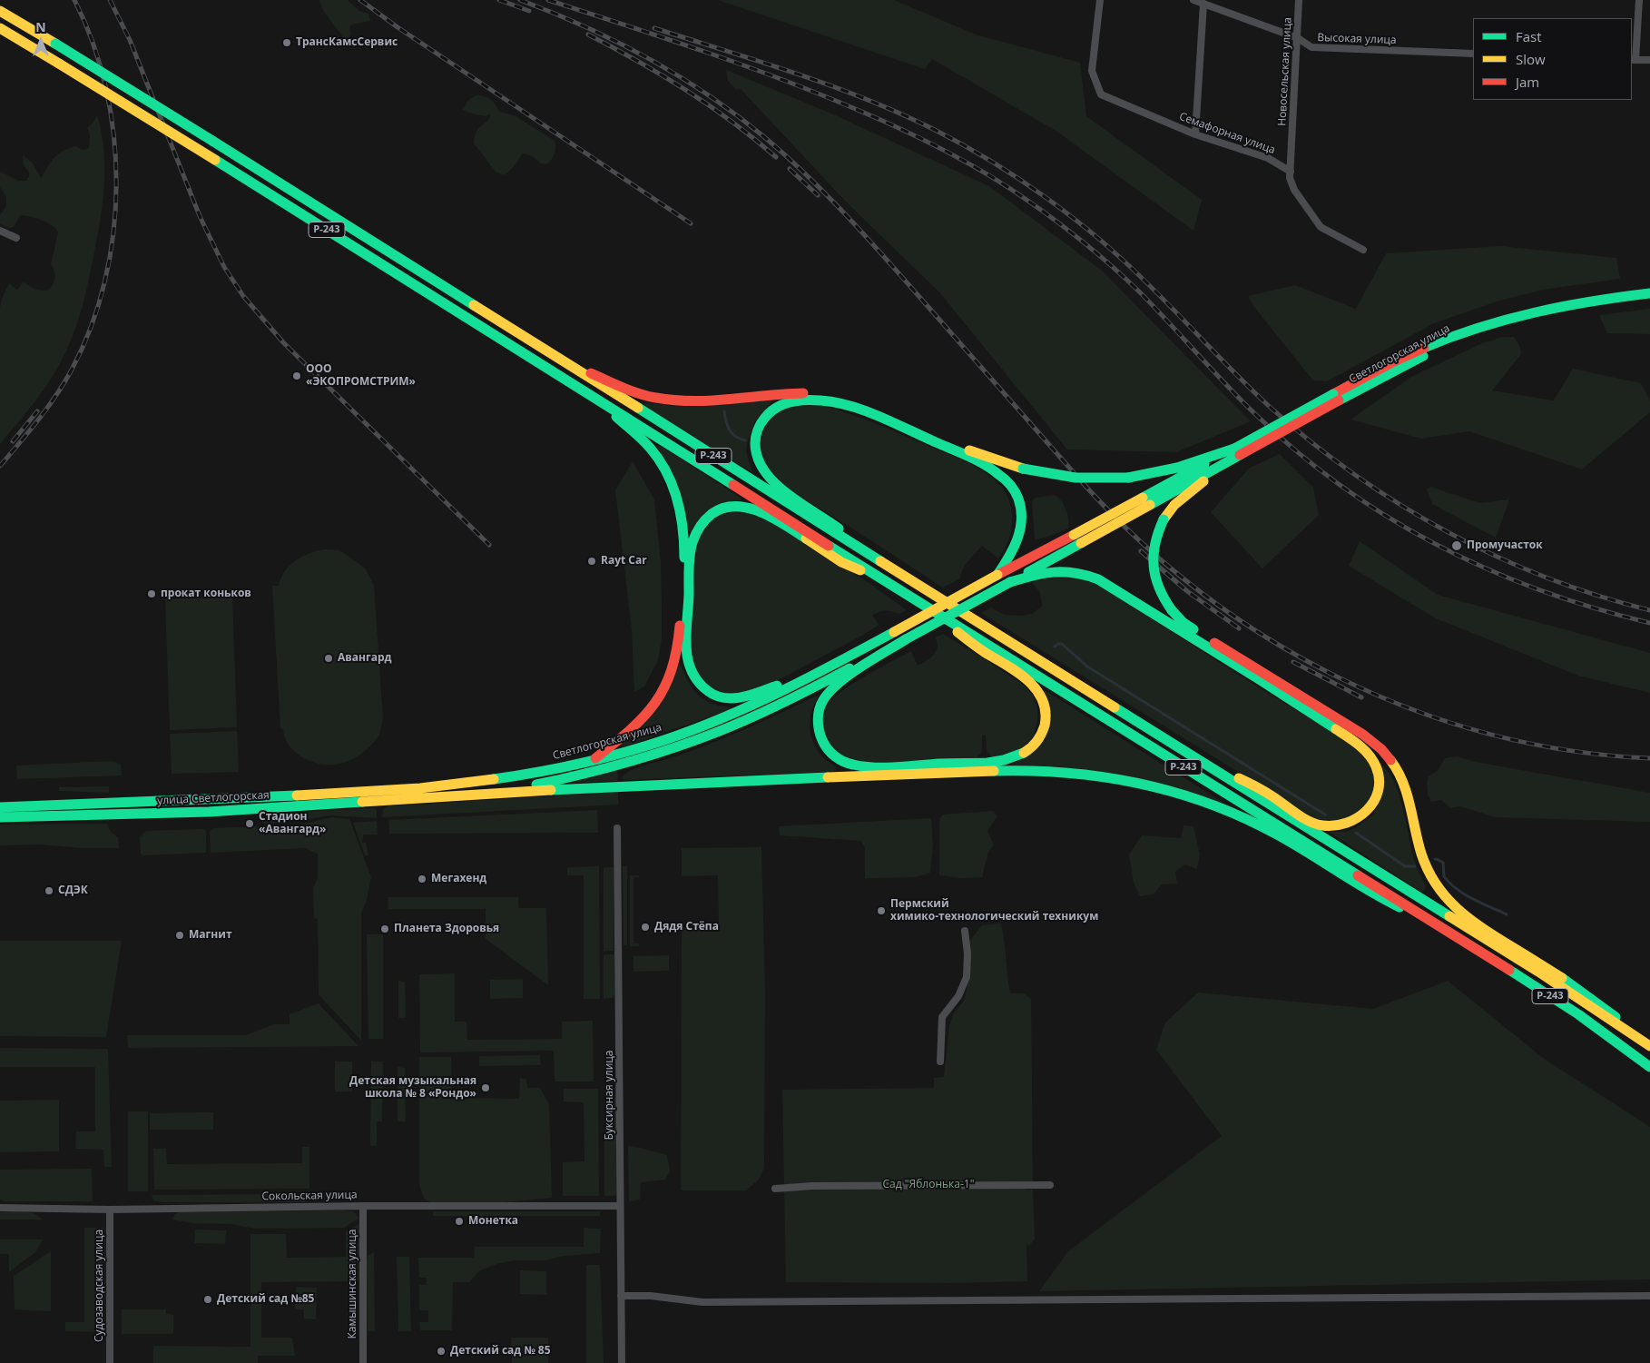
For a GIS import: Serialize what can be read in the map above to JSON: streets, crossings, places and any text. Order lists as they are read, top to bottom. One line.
{"streets":{"main road":["Р-243","Светлогорская улица","улица Светлогорская"],"street":["Высокая улица","Новосельская улица","Семафорная улица","Буксирная улица","Сокольская улица","Камышинская улица","Судозаводская улица"]},"crossings":[["Высокая улица","Новосельская улица"],["Новосельская улица","Семафорная улица"],["Светлогорская улица","улица Светлогорская"],["Буксирная улица","Сокольская улица"],["Сокольская улица","Камышинская улица"],["Сокольская улица","Судозаводская улица"]],"parks":["Сад \"Яблонька-1\""],"places":["ТрансКамсСервис","ООО «ЭКОПРОМСТРИМ»","Промучасток","Rayt Car","прокат коньков","Авангард","Стадион «Авангард»","Мегахенд","СДЭК","Пермский химико-технологический техникум","Дядя Стёпа","Планета Здоровья","Магнит","Детская музыкальная школа № 8 «Рондо»","Монетка","Детский сад №85","Детский сад № 85"],"legend":["Fast","Slow","Jam"],"north":"top"}
